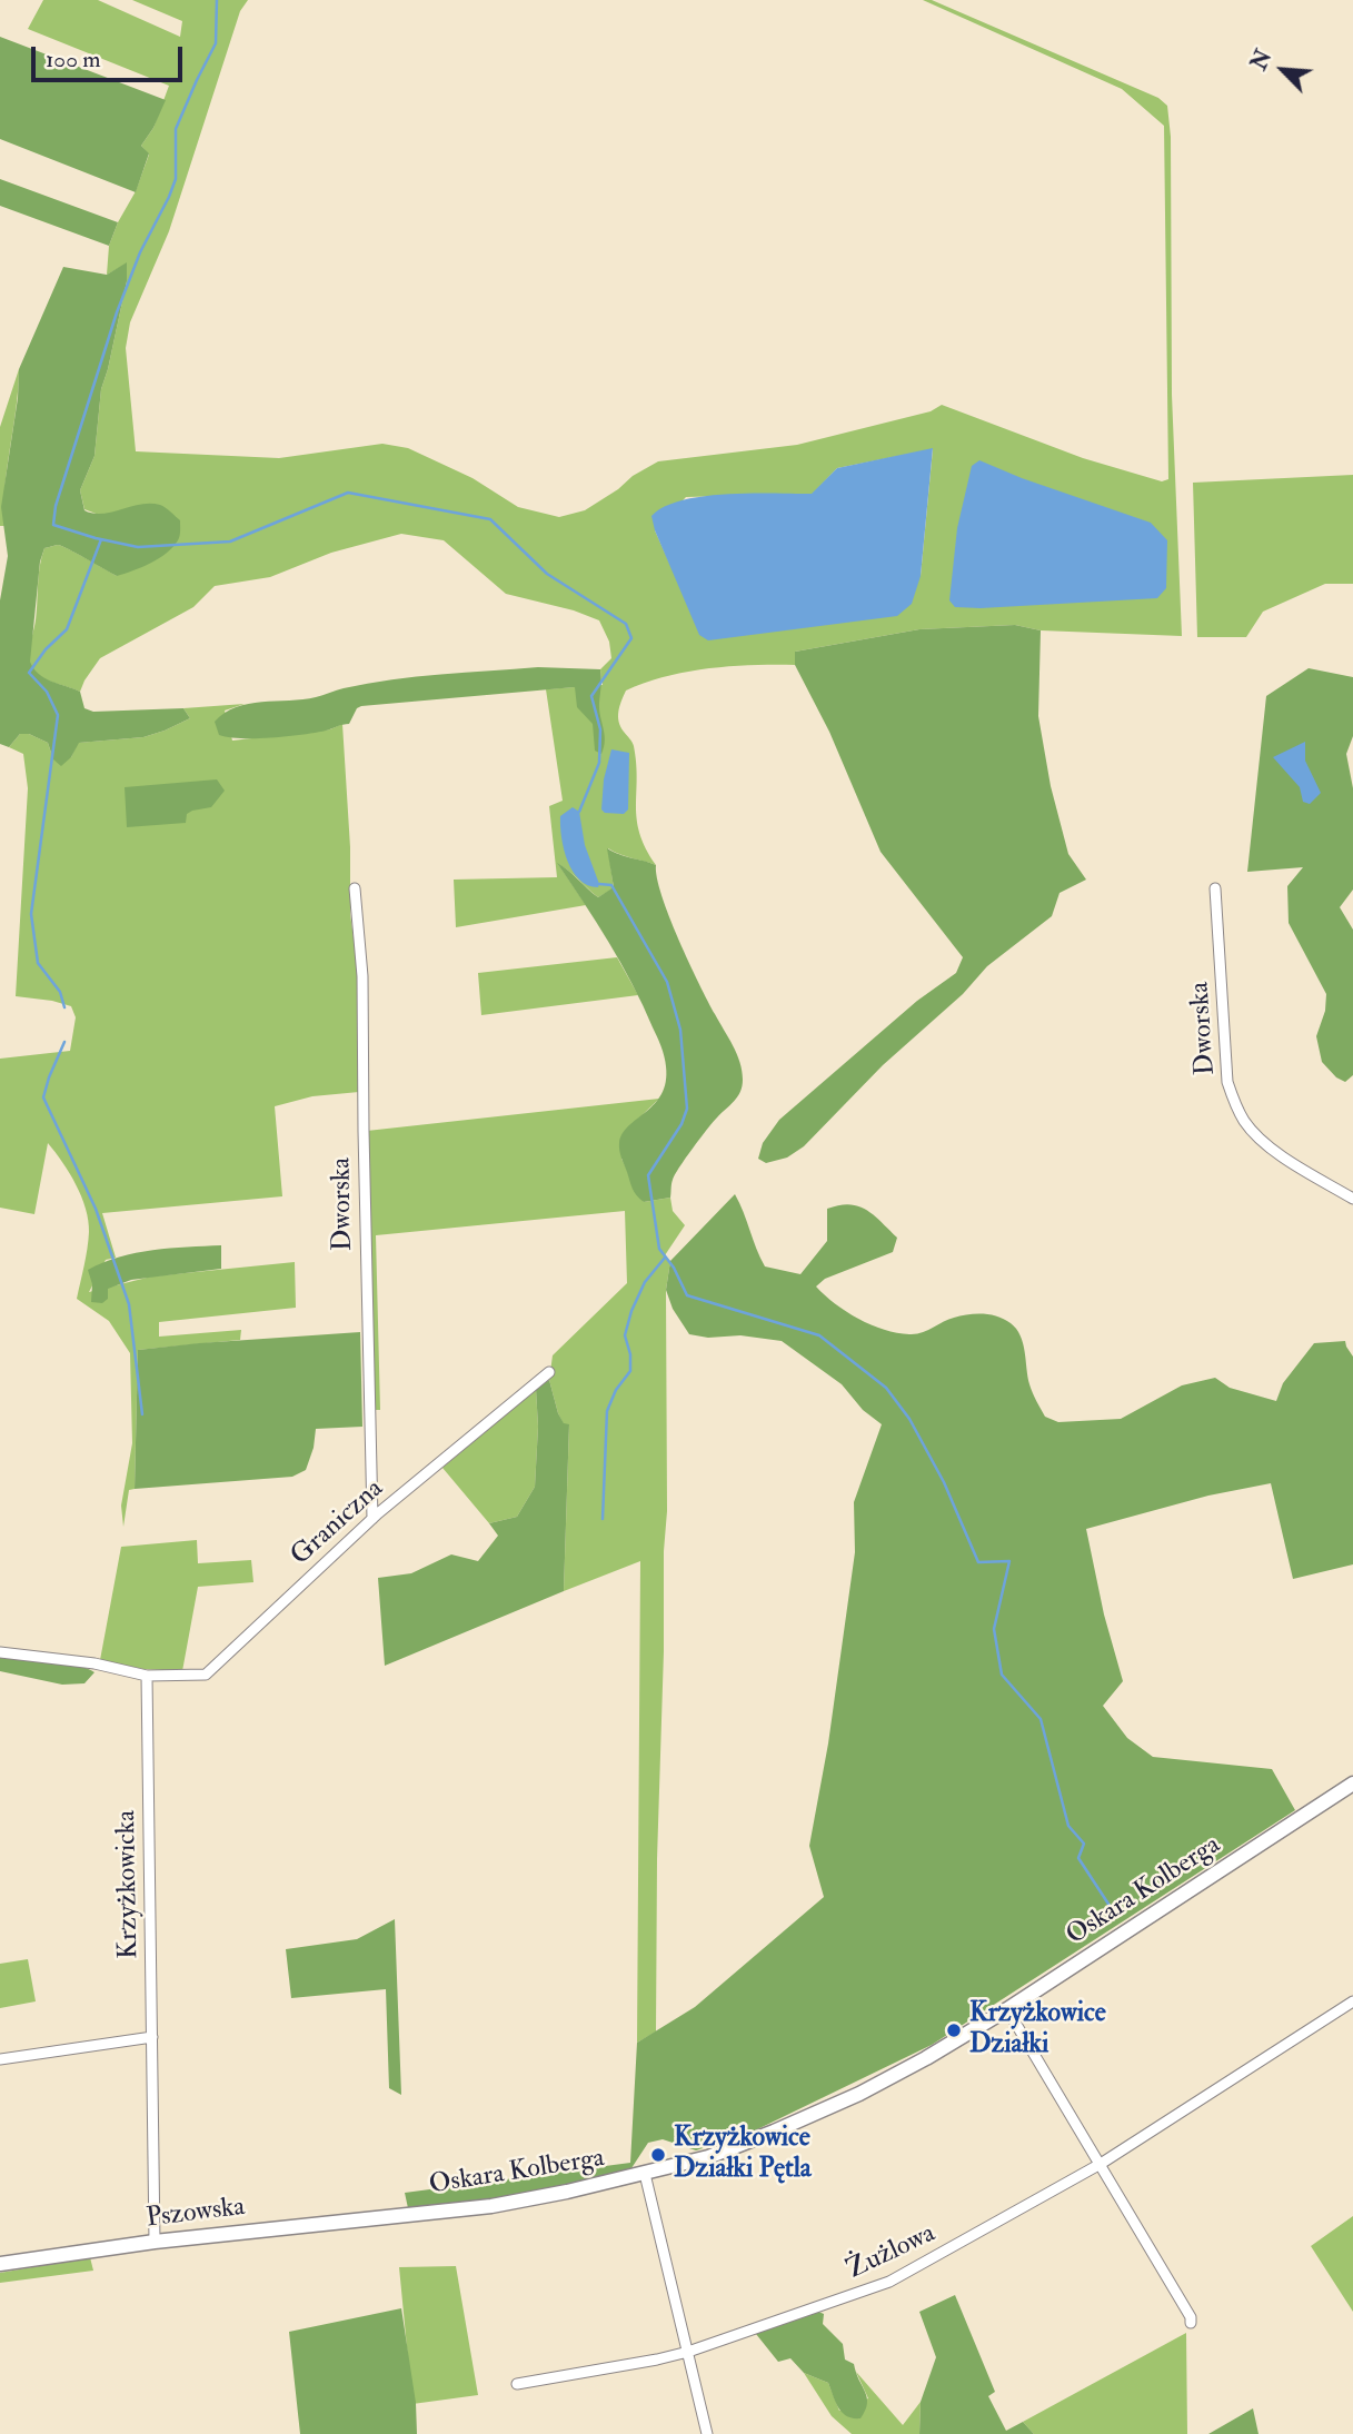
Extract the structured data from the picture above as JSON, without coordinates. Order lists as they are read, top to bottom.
{
  "streets": {
    "main road": ["Oskara Kolberga", "Pszowska"],
    "street": [
      "Dworska",
      "Graniczna",
      "Krzyżkowicka",
      "Żużlowa"
    ]
  },
  "crossings": [
    ["Dworska", "Graniczna"],
    ["Graniczna", "Krzyżkowicka"],
    ["Krzyżkowicka", "Pszowska"],
    ["Oskara Kolberga", "Pszowska"]
  ],
  "places": ["Krzyżkowice Działki", "Krzyżkowice Działki Pętla"],
  "scale_bar": "100 m",
  "north": "top left"
}
